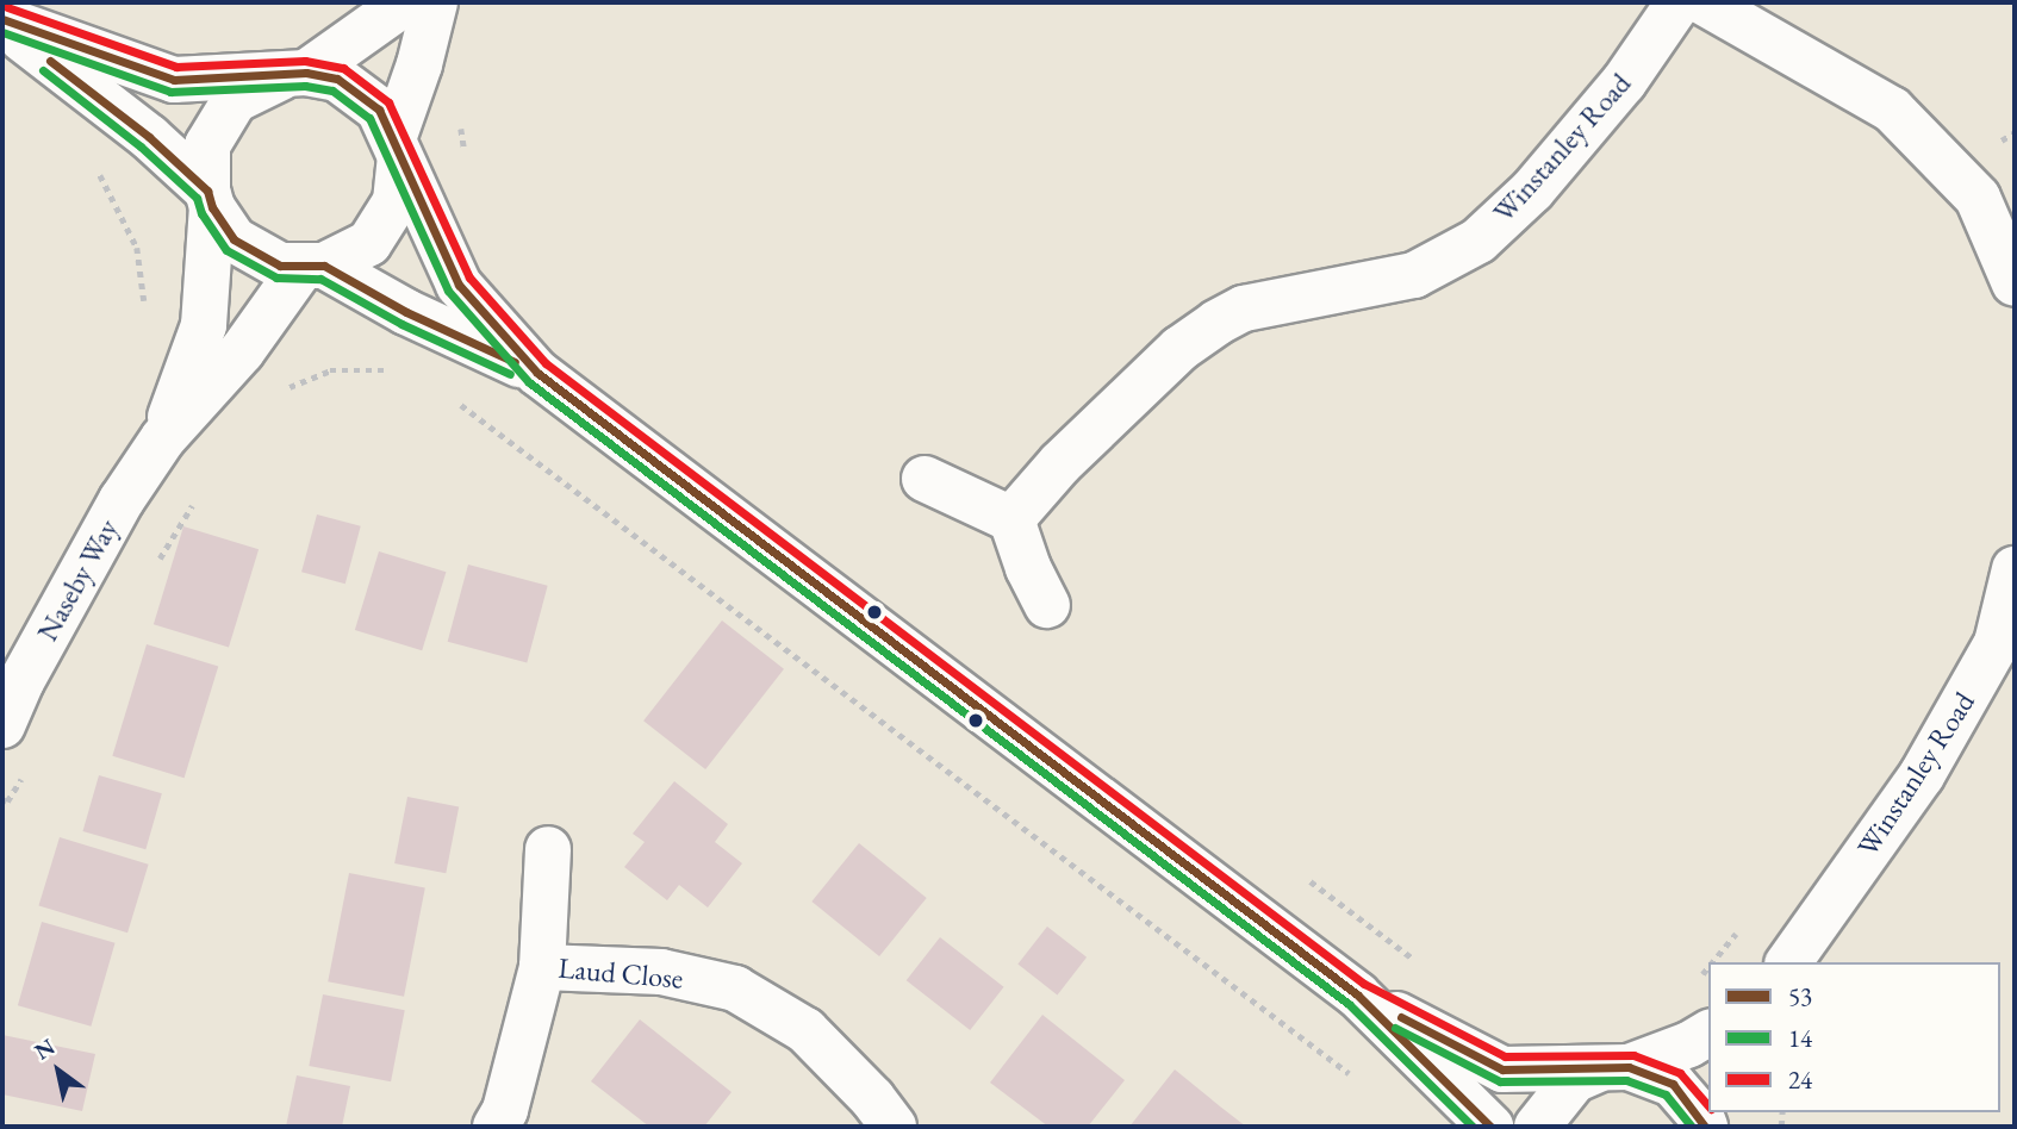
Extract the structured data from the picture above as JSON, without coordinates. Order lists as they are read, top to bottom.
{
  "streets": {
    "street": ["Winstanley Road", "Naseby Way", "Laud Close"]
  },
  "lines": ["transit line 24", "transit line 53", "transit line 14"],
  "legend": ["53", "14", "24"],
  "north": "top left"
}
